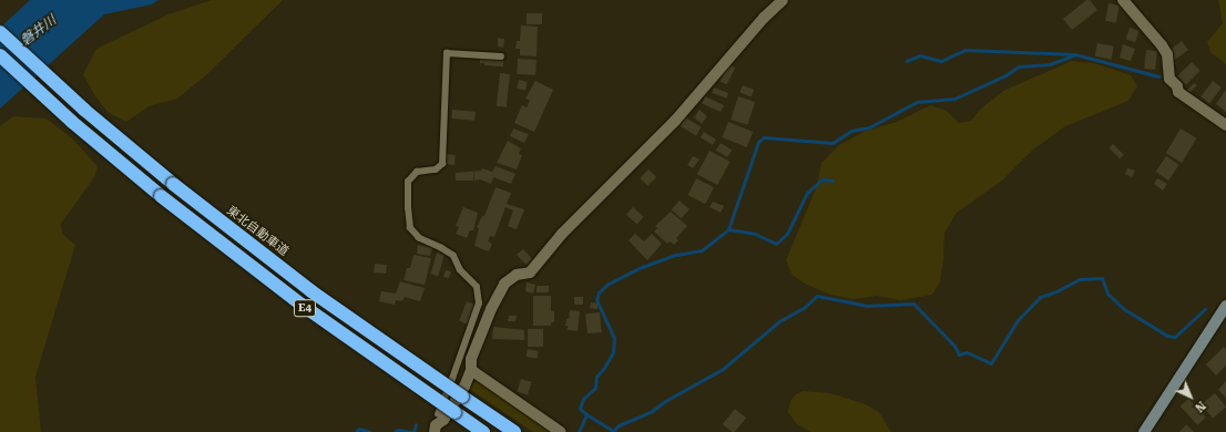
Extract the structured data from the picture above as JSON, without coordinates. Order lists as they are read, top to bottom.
{
  "streets": {
    "highway": ["東北自動車道", "E4"]
  },
  "water": ["磐井川"],
  "north": "bottom right"
}
